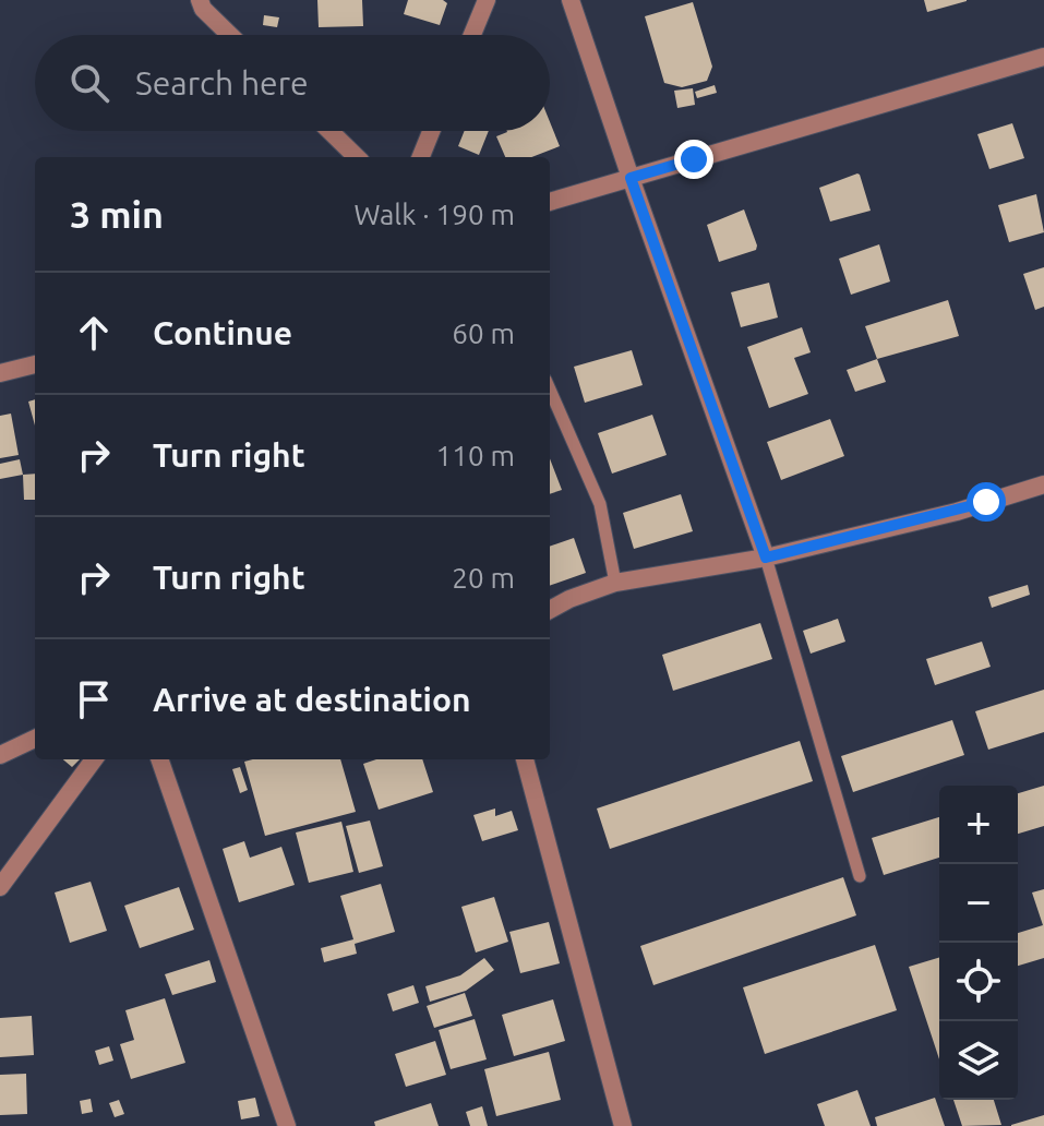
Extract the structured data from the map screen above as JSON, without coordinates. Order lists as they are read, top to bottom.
{
  "page": {
    "search": "Search here",
    "heading": ["3 min", "Walk · 190 m"],
    "list": [
      ["Continue", "60 m"],
      ["Turn right", "110 m"],
      ["Turn right", "20 m"],
      "Arrive at destination"
    ],
    "map_buttons": ["+", "−"]
  }
}
